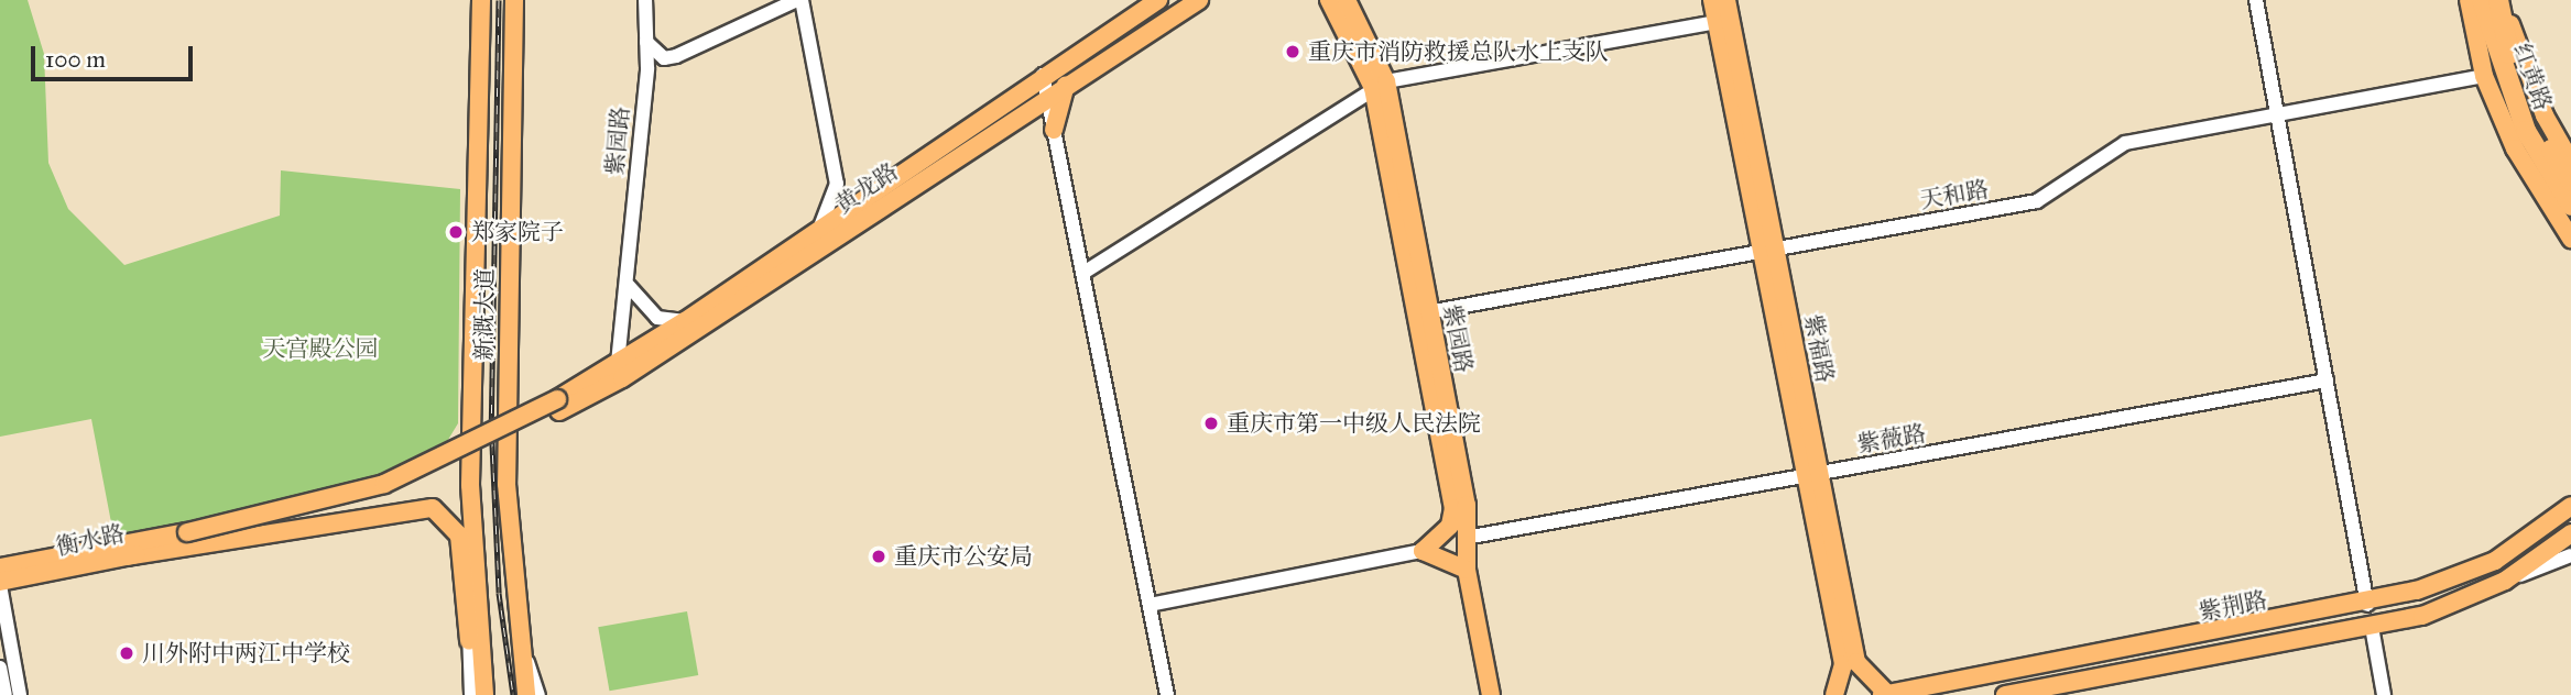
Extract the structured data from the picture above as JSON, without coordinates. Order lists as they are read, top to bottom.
{
  "streets": {
    "highway": ["红黄路"],
    "main road": [
      "紫园路",
      "黄龙路",
      "新溉大道",
      "紫福路",
      "衡水路",
      "紫荆路"
    ],
    "street": ["天和路", "紫薇路"]
  },
  "crossings": [
    ["紫园路", "黄龙路"],
    ["紫园路", "天和路"],
    ["紫园路", "紫薇路"],
    ["天和路", "紫福路"],
    ["紫福路", "紫薇路"],
    ["紫福路", "紫荆路"]
  ],
  "parks": ["天宫殿公园"],
  "places": [
    "重庆市消防救援总队水上支队",
    "郑家院子",
    "重庆市第一中级人民法院",
    "重庆市公安局",
    "川外附中两江中学校"
  ],
  "scale_bar": "100 m"
}
